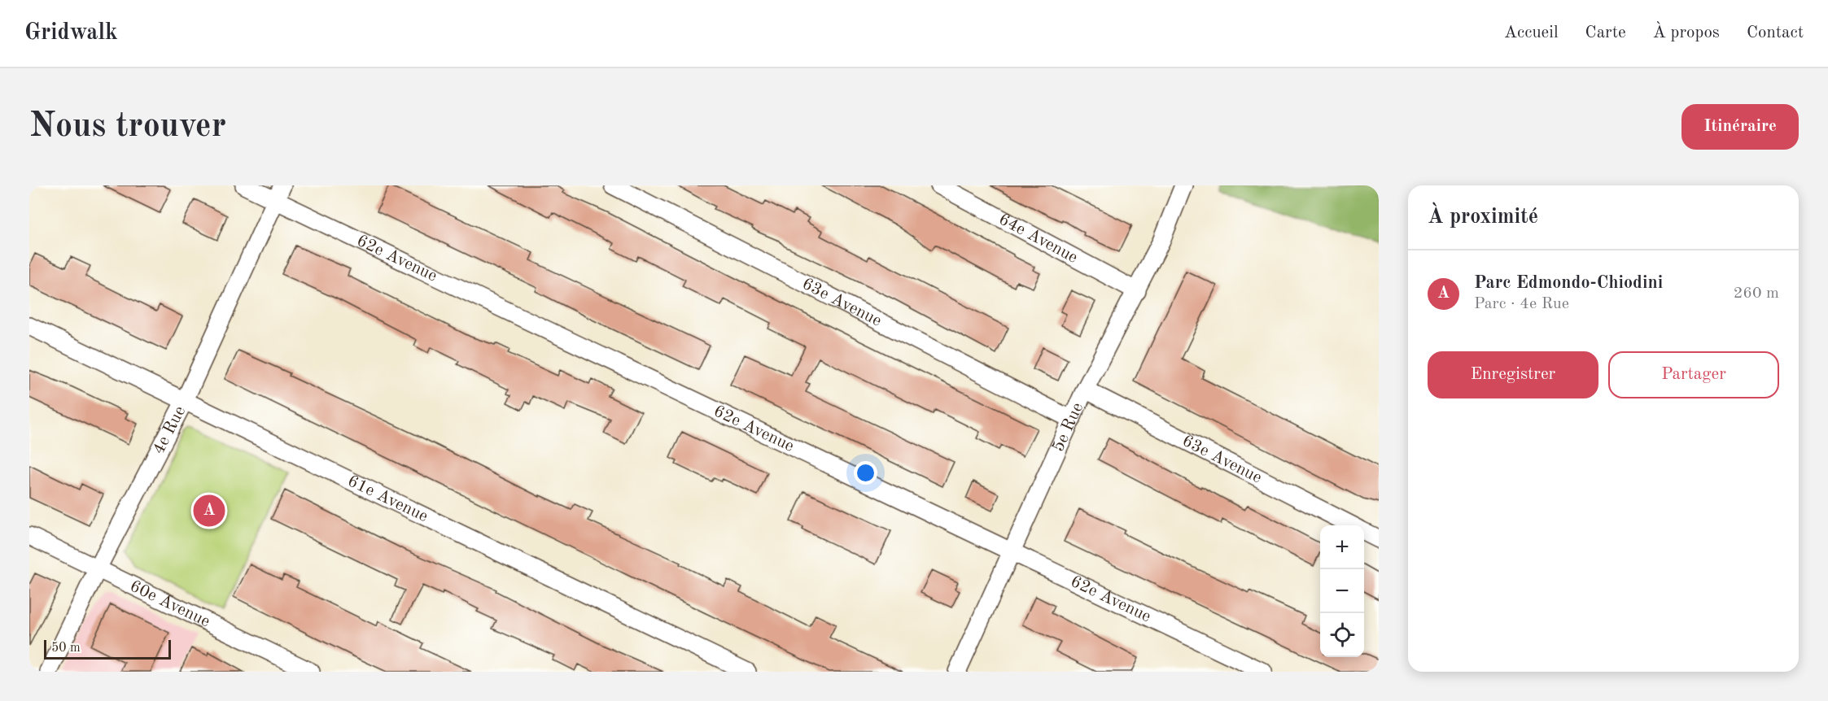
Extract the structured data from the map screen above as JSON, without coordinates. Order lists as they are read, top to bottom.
{
  "streets": {
    "street": [
      "64e Avenue",
      "62e Avenue",
      "63e Avenue",
      "5e Rue",
      "4e Rue",
      "61e Avenue",
      "60e Avenue"
    ]
  },
  "crossings": [
    ["64e Avenue", "5e Rue"],
    ["62e Avenue", "5e Rue"],
    ["62e Avenue", "4e Rue"],
    ["63e Avenue", "5e Rue"],
    ["4e Rue", "61e Avenue"],
    ["4e Rue", "60e Avenue"]
  ],
  "scale_bar": "50 m",
  "page": {
    "header": "Gridwalk",
    "nav": [
      "Accueil",
      "Carte",
      "À propos",
      "Contact"
    ],
    "buttons": [
      "Itinéraire",
      ["Enregistrer", "Partager"]
    ],
    "title": "Nous trouver",
    "heading": "À proximité",
    "list": [
      {
        "mark": "A",
        "name": "Parc Edmondo-Chiodini",
        "note": "Parc · 4e Rue",
        "value": "260 m"
      }
    ],
    "pins": "A",
    "map_buttons": ["+", "−"],
    "scale": "50 m"
  }
}
